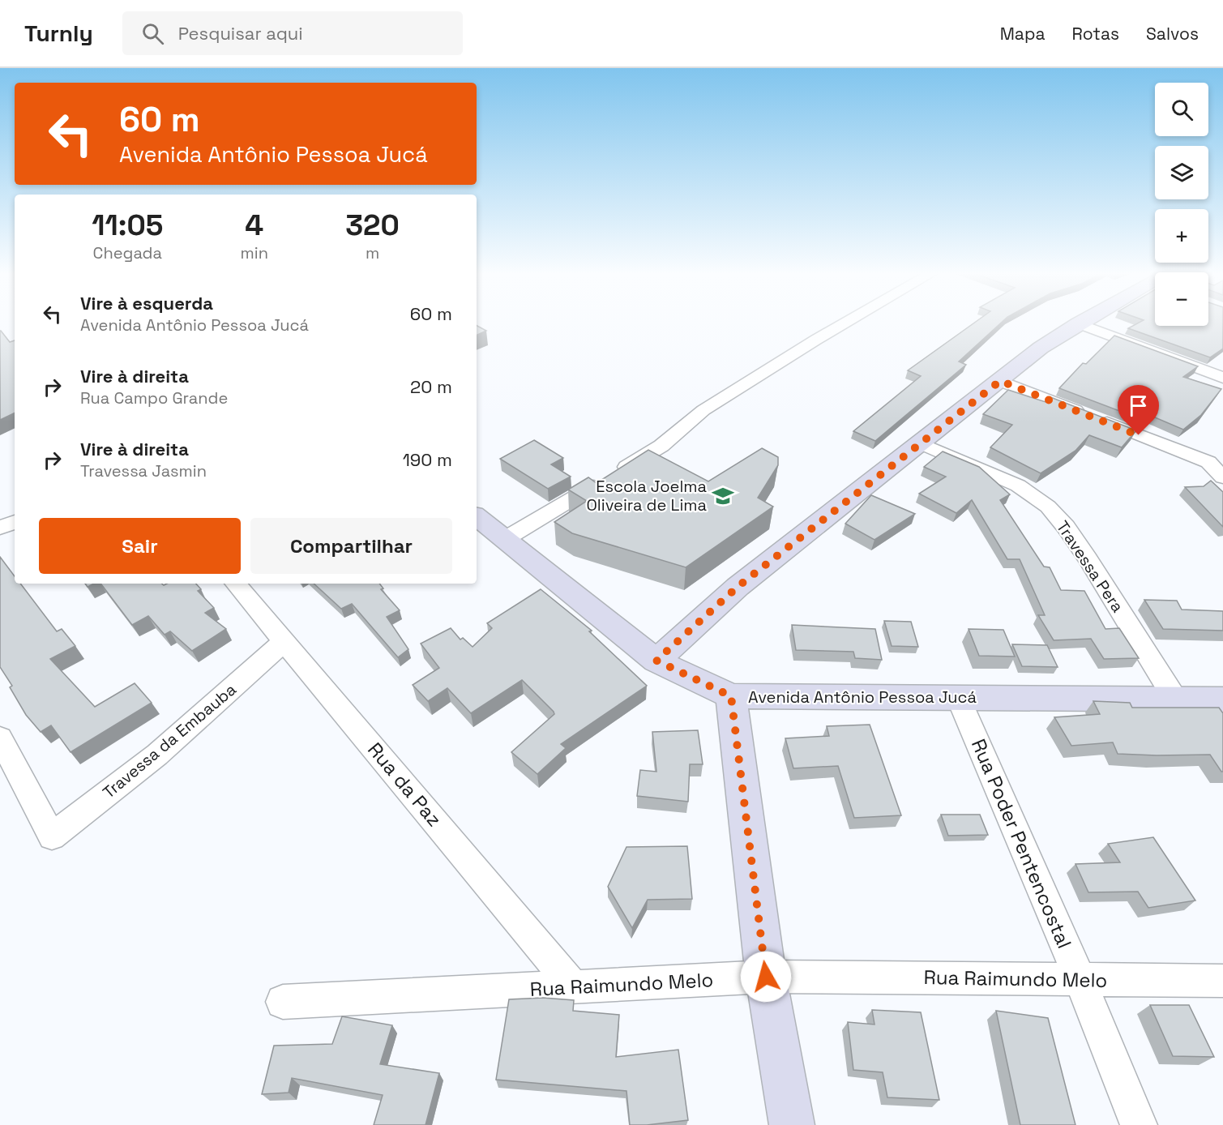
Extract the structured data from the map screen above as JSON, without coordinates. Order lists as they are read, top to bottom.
{
  "streets": {
    "street": [
      "Travessa Pera",
      "Avenida Antônio Pessoa Jucá",
      "Travessa da Embauba",
      "Rua da Paz",
      "Rua Poder Pentencostal",
      "Rua Raimundo Melo"
    ]
  },
  "crossings": [
    ["Travessa Pera", "Avenida Antônio Pessoa Jucá"],
    ["Avenida Antônio Pessoa Jucá", "Rua Poder Pentencostal"],
    ["Travessa da Embauba", "Rua da Paz"],
    ["Rua da Paz", "Rua Raimundo Melo"],
    ["Rua Poder Pentencostal", "Rua Raimundo Melo"]
  ],
  "places": {
    "school or university": ["Escola Joelma Oliveira de Lima"]
  },
  "page": {
    "header": "Turnly",
    "search": "Pesquisar aqui",
    "nav": ["Mapa", "Rotas", "Salvos"],
    "map_buttons": ["+", "−"],
    "turn": ["60 m", "Avenida Antônio Pessoa Jucá"],
    "eta": [
      "11:05",
      "Chegada",
      "4",
      "min",
      "320",
      "m"
    ],
    "list": [
      {
        "name": "Vire à esquerda",
        "note": "Avenida Antônio Pessoa Jucá",
        "value": "60 m"
      },
      {
        "name": "Vire à direita",
        "note": "Rua Campo Grande",
        "value": "20 m"
      },
      {
        "name": "Vire à direita",
        "note": "Travessa Jasmin",
        "value": "190 m"
      }
    ],
    "buttons": ["Sair", "Compartilhar"]
  }
}
